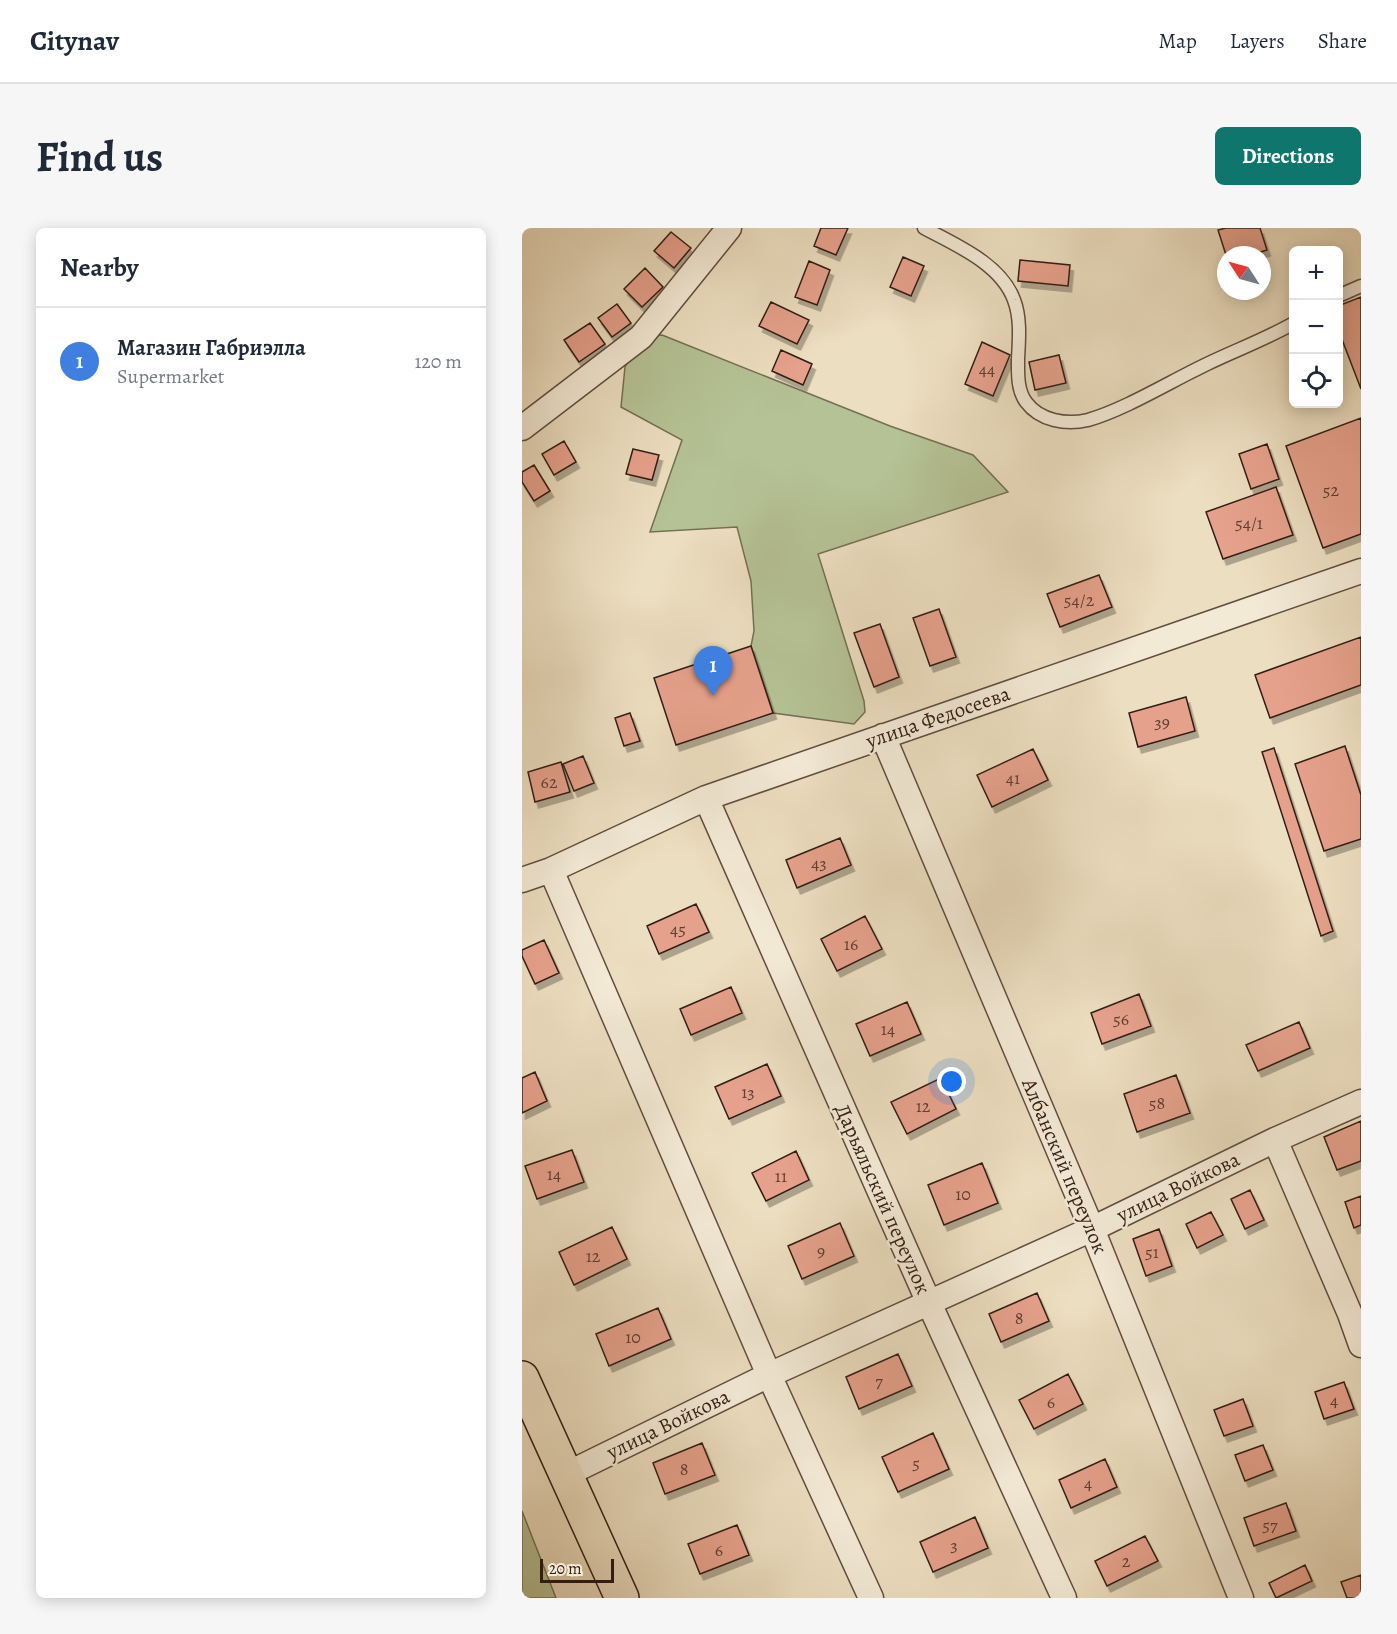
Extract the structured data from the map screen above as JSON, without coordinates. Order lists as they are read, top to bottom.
{
  "streets": {
    "street": [
      "улица Федосеева",
      "Албанский переулок",
      "улица Войкова",
      "Дарьяльский переулок"
    ]
  },
  "crossings": [
    ["улица Федосеева", "Албанский переулок"],
    ["улица Федосеева", "Дарьяльский переулок"],
    ["Албанский переулок", "улица Войкова"],
    ["улица Войкова", "Дарьяльский переулок"]
  ],
  "house_numbers": [
    "44",
    "52",
    "54/1",
    "54/2",
    "39",
    "41",
    "62",
    "43",
    "45",
    "16",
    "56",
    "14",
    "13",
    "58",
    "12",
    "14",
    "11",
    "10",
    "9",
    "51",
    "12",
    "8",
    "10",
    "7",
    "4",
    "6",
    "5",
    "8",
    "4",
    "57",
    "3",
    "6",
    "2"
  ],
  "scale_bar": "20 m",
  "north": "top left",
  "page": {
    "header": "Citynav",
    "nav": ["Map", "Layers", "Share"],
    "buttons": "Directions",
    "title": "Find us",
    "heading": "Nearby",
    "map_buttons": ["+", "−"],
    "list": [
      {
        "mark": "1",
        "name": "Магазин Габриэлла",
        "note": "Supermarket",
        "value": "120 m"
      }
    ],
    "pins": "1",
    "scale": "20 m"
  }
}
